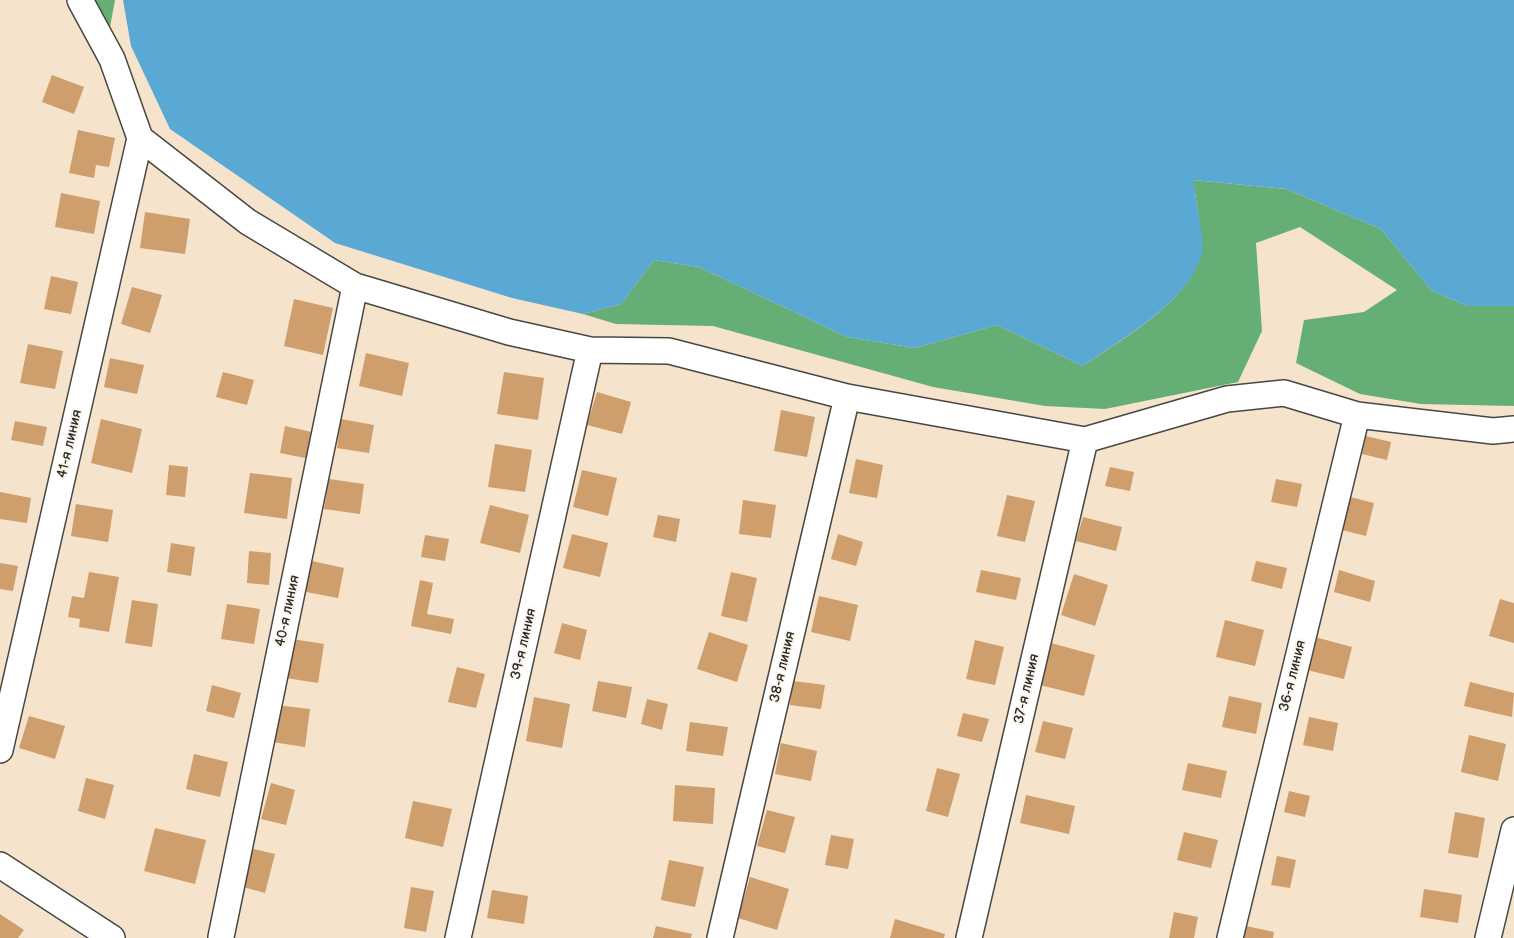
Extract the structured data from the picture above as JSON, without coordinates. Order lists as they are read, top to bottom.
{
  "streets": {
    "street": [
      "41-я линия",
      "40-я линия",
      "39-я линия",
      "38-я линия",
      "36-я линия",
      "37-я линия"
    ]
  }
}
